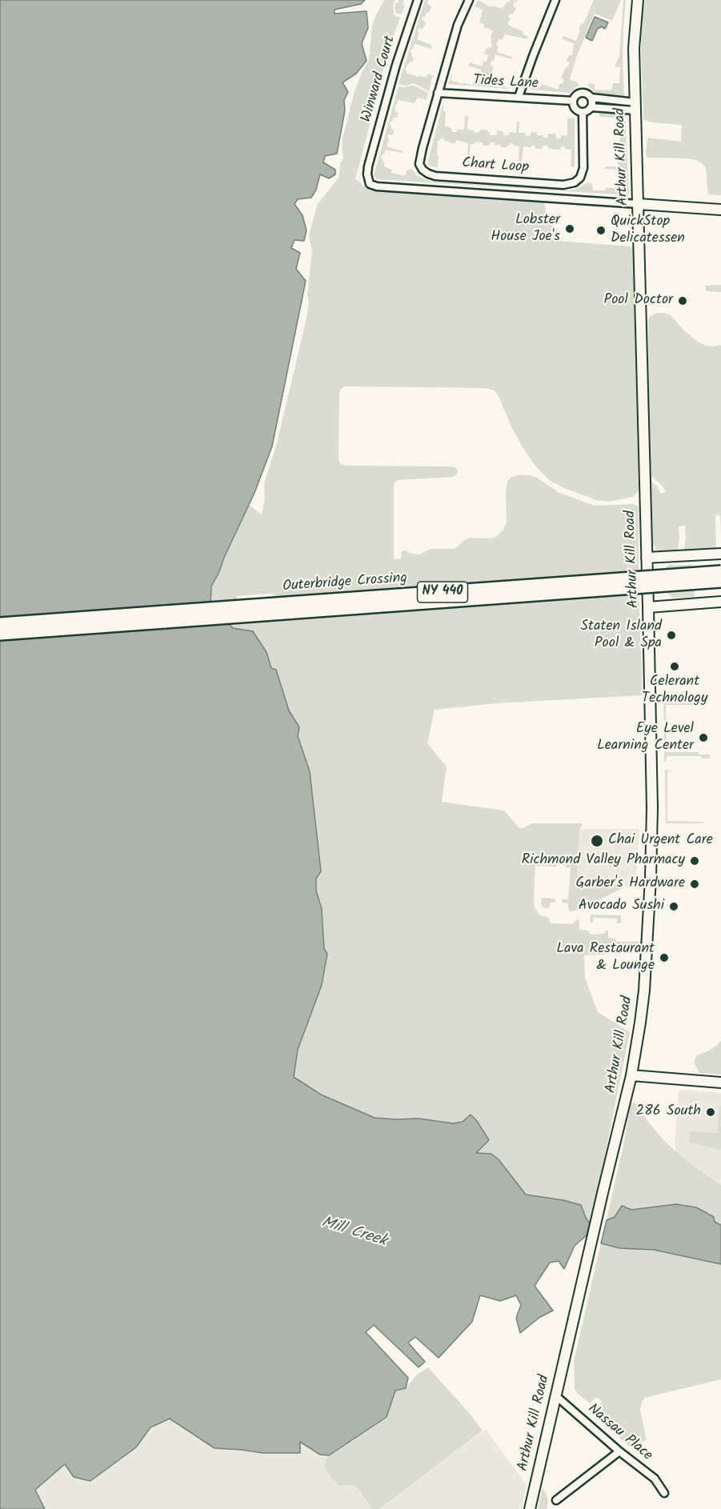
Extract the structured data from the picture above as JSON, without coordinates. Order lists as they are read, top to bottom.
{
  "streets": {
    "highway": ["Outerbridge Crossing", "NY 440"],
    "street": [
      "Winward Court",
      "Tides Lane",
      "Arthur Kill Road",
      "Chart Loop",
      "Nassau Place"
    ]
  },
  "crossings": [
    ["Winward Court", "Arthur Kill Road"],
    ["Tides Lane", "Arthur Kill Road"],
    ["Tides Lane", "Chart Loop"],
    ["Arthur Kill Road", "Nassau Place"]
  ],
  "water": ["Mill Creek"],
  "places": [
    "Lobster House Joe's",
    "QuickStop Delicatessen",
    "Pool Doctor",
    "Staten Island Pool & Spa",
    "Celerant Technology",
    "Eye Level Learning Center",
    "Chai Urgent Care",
    "Richmond Valley Pharmacy",
    "Garber's Hardware",
    "Avocado Sushi",
    "Lava Restaurant & Lounge",
    "286 South"
  ]
}
